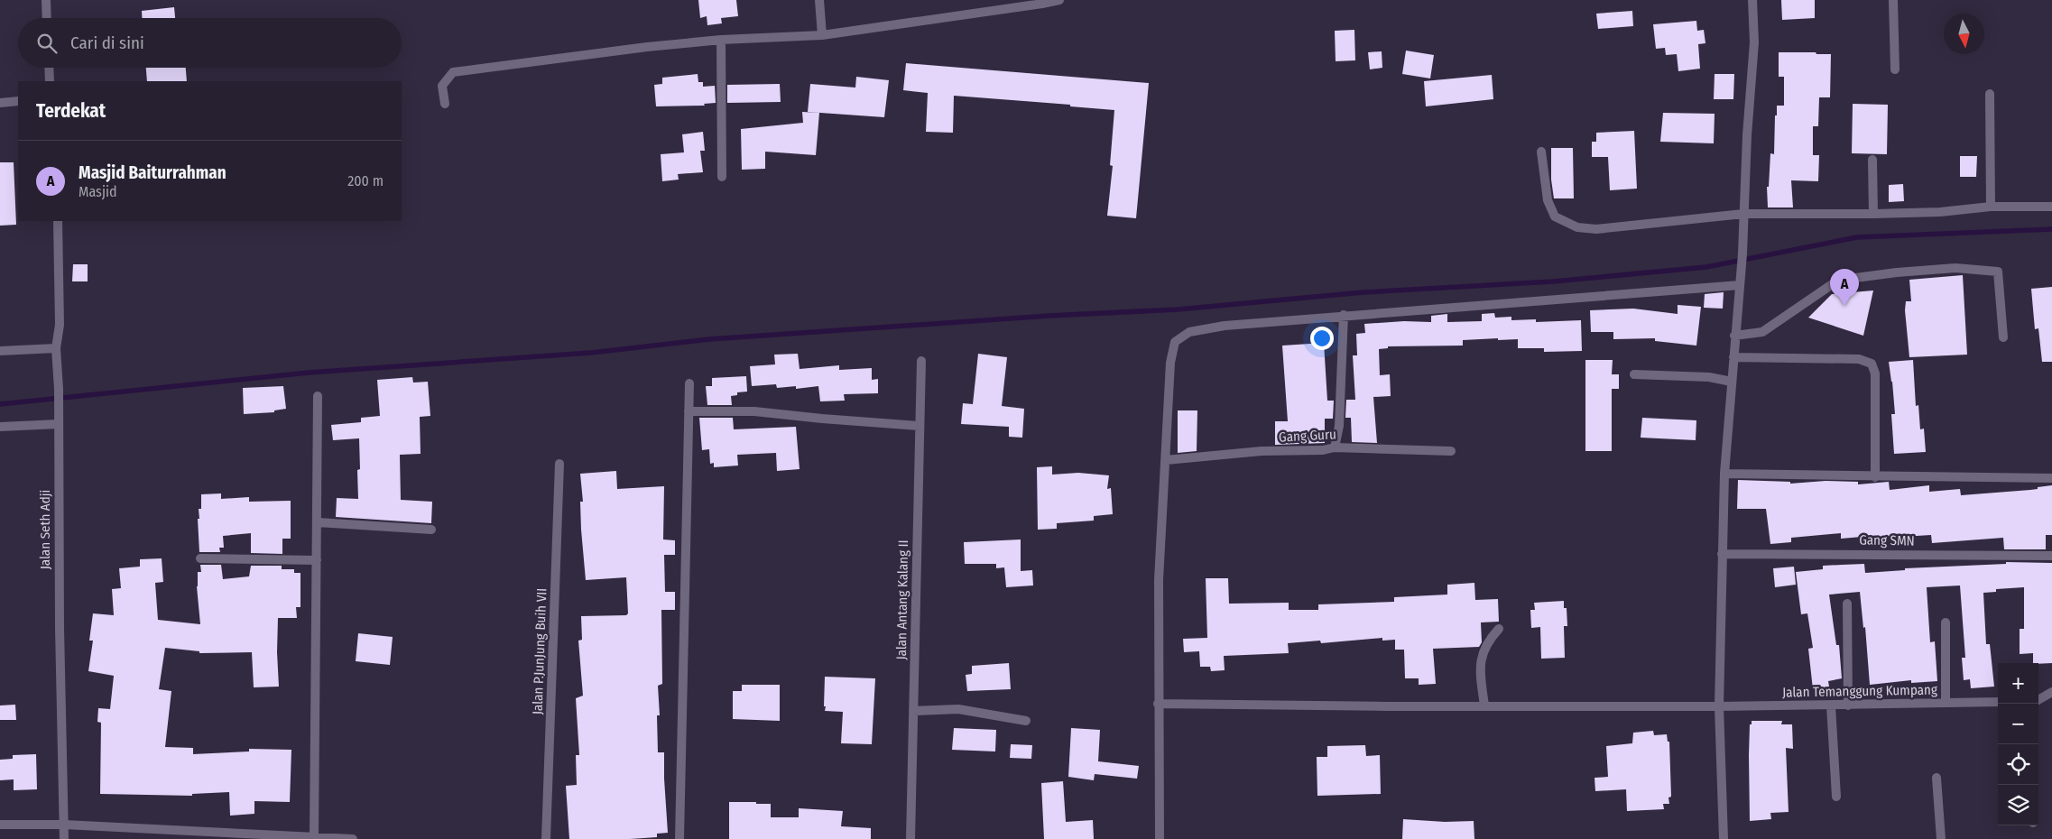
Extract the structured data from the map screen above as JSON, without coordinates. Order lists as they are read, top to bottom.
{
  "streets": {
    "street": [
      "Gang Guru",
      "Jalan Seth Adji",
      "Gang SMN",
      "Jalan Antang Kalang II",
      "Jalan P.JunJung Buih VII",
      "Jalan Temanggung Kumpang"
    ]
  },
  "north": "bottom",
  "page": {
    "search": "Cari di sini",
    "heading": "Terdekat",
    "list": [
      {
        "mark": "A",
        "name": "Masjid Baiturrahman",
        "note": "Masjid",
        "value": "200 m"
      }
    ],
    "pins": "A",
    "map_buttons": ["+", "−"]
  }
}
